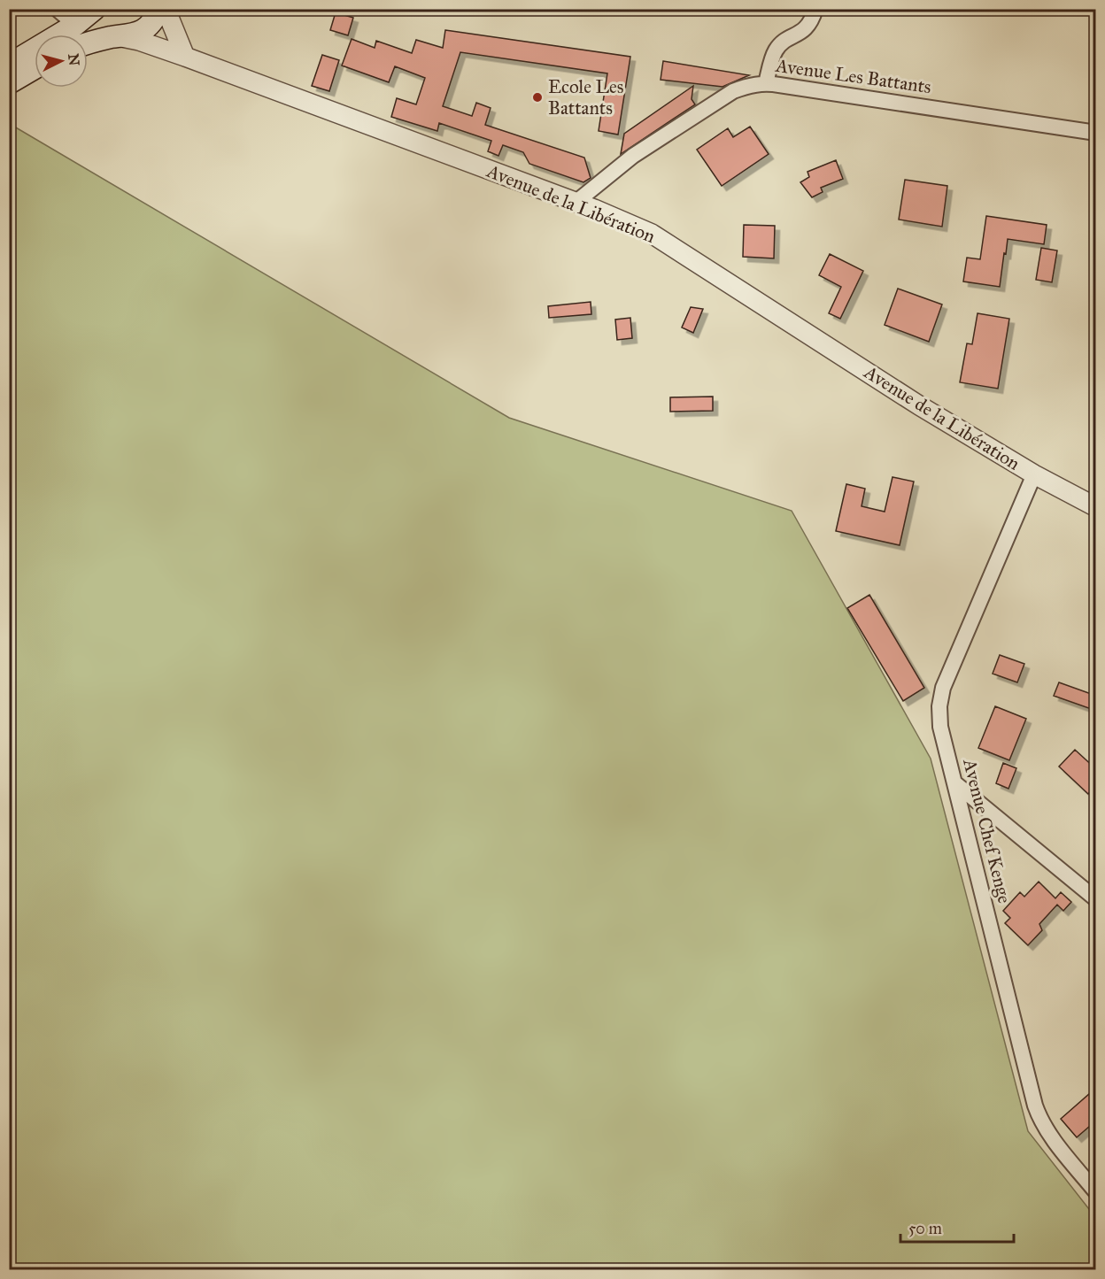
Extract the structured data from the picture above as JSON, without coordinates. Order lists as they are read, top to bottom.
{
  "streets": {
    "street": ["Avenue Les Battants", "Avenue de la Libération", "Avenue Chef Kenge"]
  },
  "crossings": [
    ["Avenue Les Battants", "Avenue de la Libération"],
    ["Avenue de la Libération", "Avenue Chef Kenge"]
  ],
  "places": ["Ecole Les Battants"],
  "scale_bar": "50 m",
  "north": "right"
}
